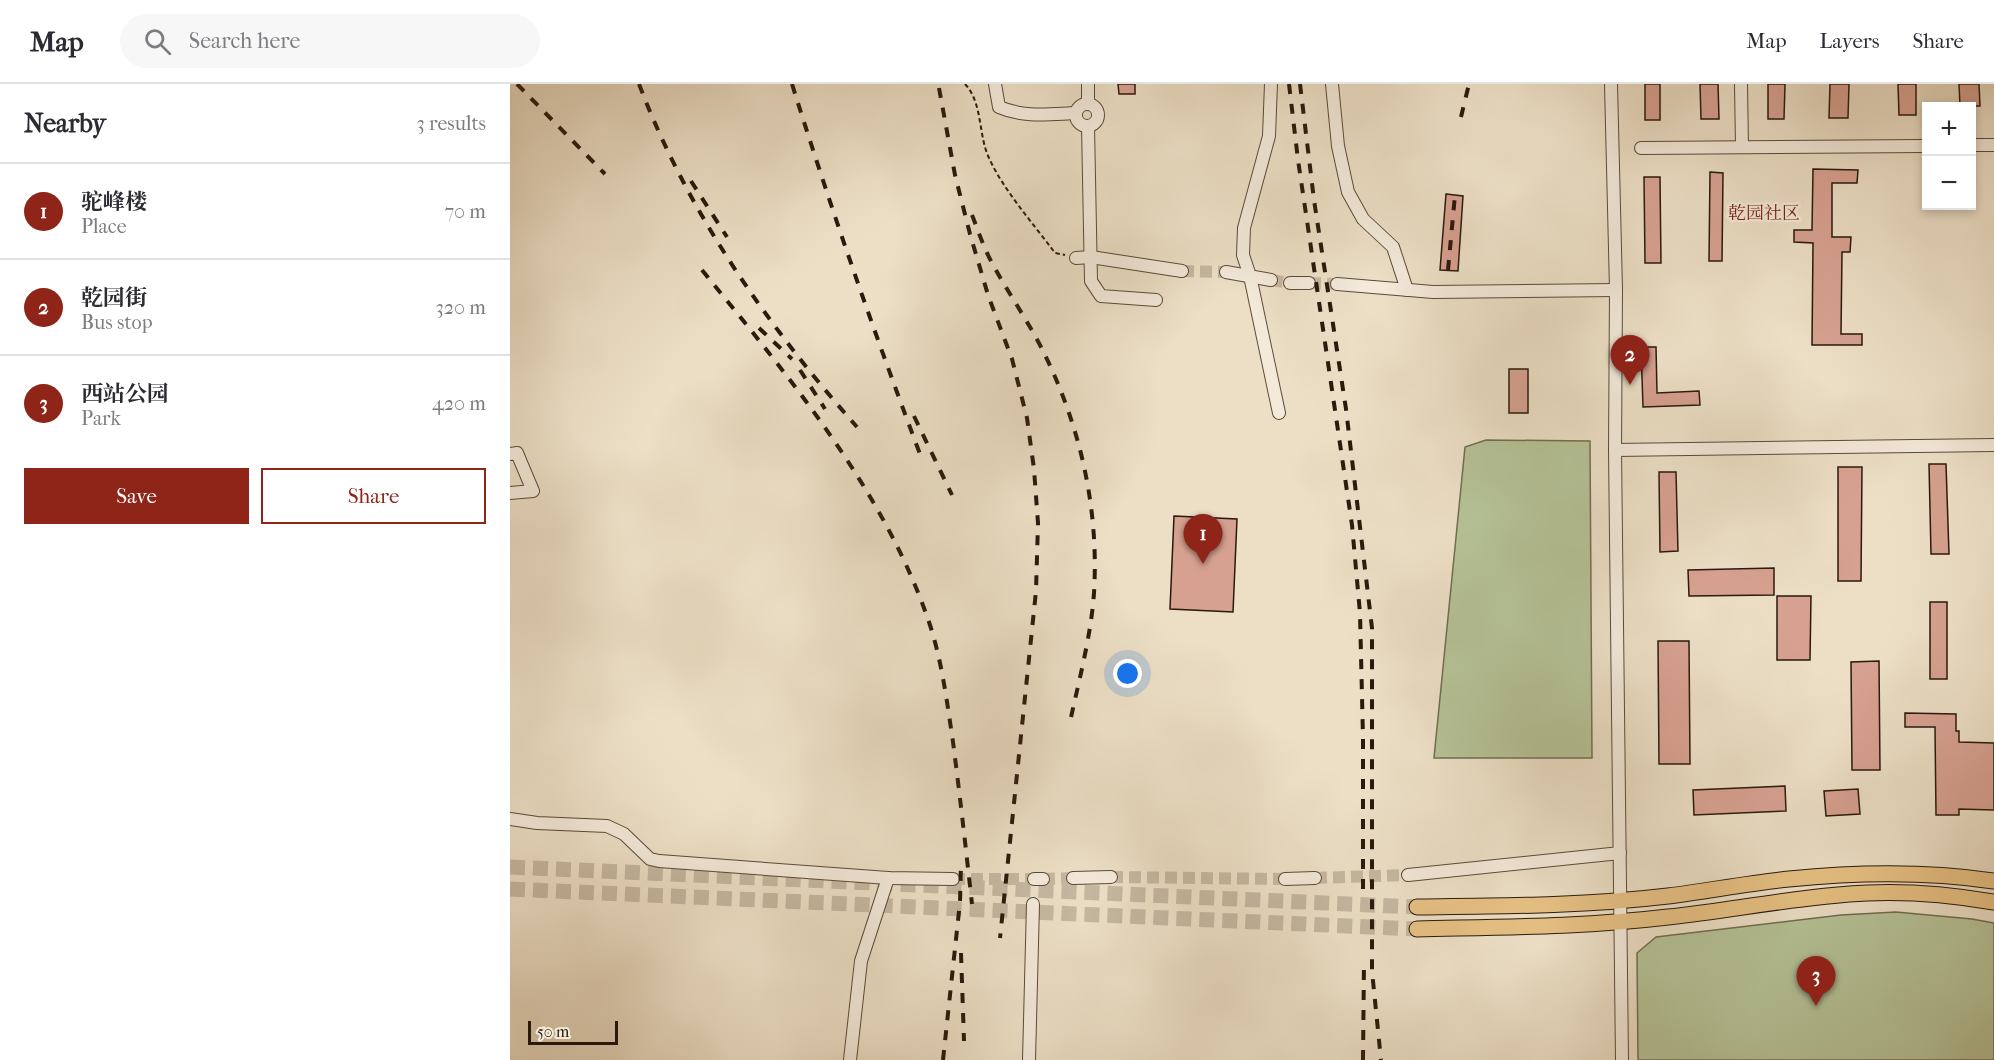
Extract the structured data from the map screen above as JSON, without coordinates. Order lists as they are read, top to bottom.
{
  "districts": ["乾园社区"],
  "scale_bar": "50 m",
  "page": {
    "header": "Map",
    "search": "Search here",
    "nav": ["Map", "Layers", "Share"],
    "heading": ["Nearby", "3 results"],
    "map_buttons": ["+", "−"],
    "list": [
      {
        "mark": "1",
        "name": "驼峰楼",
        "note": "Place",
        "value": "70 m"
      },
      {
        "mark": "2",
        "name": "乾园街",
        "note": "Bus stop",
        "value": "320 m"
      },
      {
        "mark": "3",
        "name": "西站公园",
        "note": "Park",
        "value": "420 m"
      }
    ],
    "pins": ["2", "1", "3"],
    "buttons": ["Save", "Share"],
    "scale": "50 m"
  }
}
